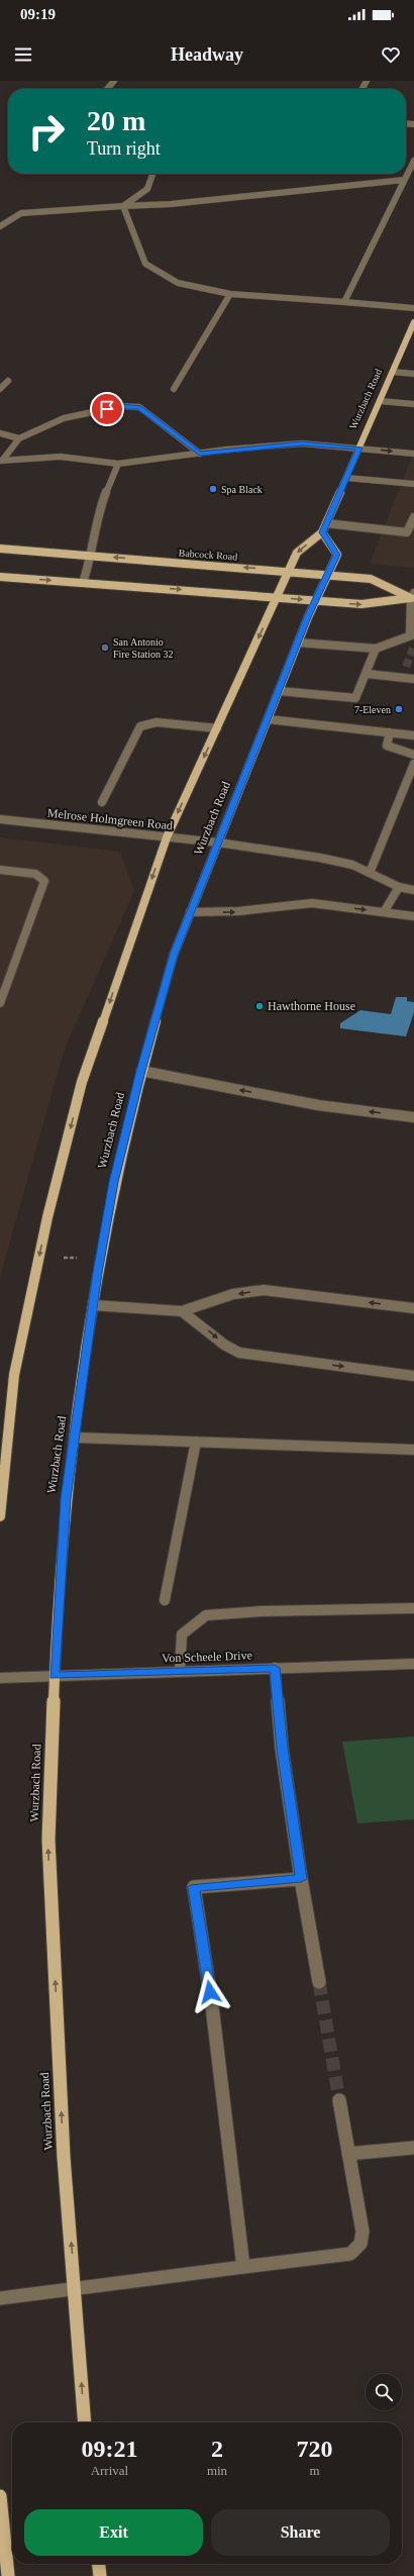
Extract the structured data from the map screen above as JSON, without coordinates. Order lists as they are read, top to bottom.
{
  "streets": {
    "main road": ["Wurzbach Road", "Babcock Road"],
    "street": ["Melrose Holmgreen Road", "Von Scheele Drive"]
  },
  "crossings": [
    ["Wurzbach Road", "Babcock Road"],
    ["Wurzbach Road", "Melrose Holmgreen Road"],
    ["Wurzbach Road", "Von Scheele Drive"]
  ],
  "places": [
    "Spa Black",
    "San Antonio Fire Station 32",
    "7-Eleven",
    "Hawthorne House"
  ],
  "page": {
    "status": "09:19",
    "header": "Headway",
    "turn": ["20 m", "Turn right"],
    "eta": [
      "09:21",
      "Arrival",
      "2",
      "min",
      "720",
      "m"
    ],
    "buttons": ["Exit", "Share"]
  }
}
